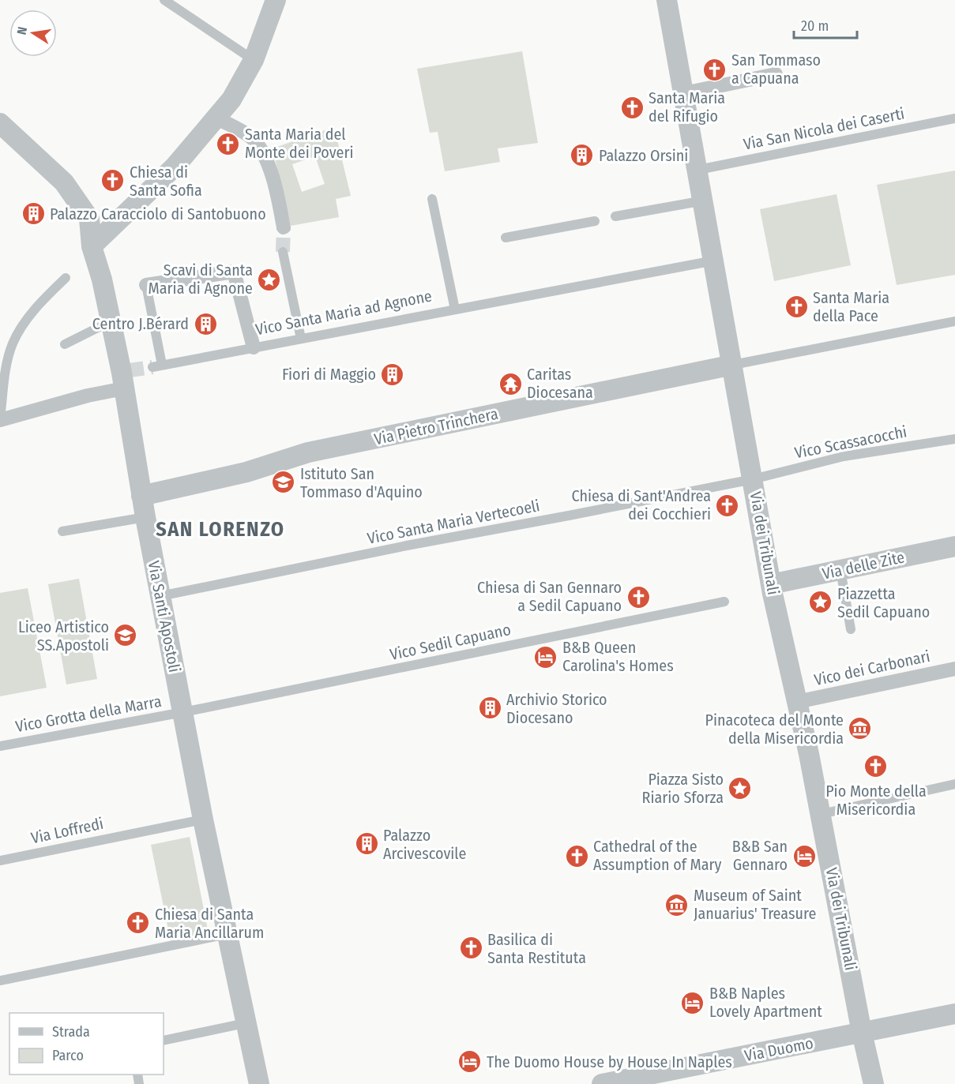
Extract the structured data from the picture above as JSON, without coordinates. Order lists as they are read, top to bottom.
{
  "streets": {
    "street": [
      "Via Pietro Trinchera",
      "Via dei Tribunali",
      "Via delle Zite",
      "Via Santi Apostoli",
      "Vico dei Carbonari",
      "Via Duomo"
    ],
    "lane": [
      "Via San Nicola dei Caserti",
      "Vico Santa Maria ad Agnone",
      "Vico Scassacocchi",
      "Vico Santa Maria Vertecoeli",
      "Vico Sedil Capuano",
      "Vico Grotta della Marra",
      "Via Loffredi"
    ]
  },
  "crossings": [
    ["Via San Nicola dei Caserti", "Via dei Tribunali"],
    ["Vico Santa Maria ad Agnone", "Via dei Tribunali"],
    ["Via Pietro Trinchera", "Via dei Tribunali"],
    ["Via Pietro Trinchera", "Via Santi Apostoli"],
    ["Vico Scassacocchi", "Vico Santa Maria Vertecoeli"],
    ["Vico Scassacocchi", "Via dei Tribunali"],
    ["Vico Santa Maria Vertecoeli", "Via dei Tribunali"],
    ["Vico Santa Maria Vertecoeli", "Via Santi Apostoli"],
    ["Via dei Tribunali", "Via delle Zite"],
    ["Via dei Tribunali", "Vico dei Carbonari"],
    ["Via dei Tribunali", "Via Duomo"],
    ["Via Santi Apostoli", "Vico Sedil Capuano"],
    ["Via Santi Apostoli", "Vico Grotta della Marra"],
    ["Via Santi Apostoli", "Via Loffredi"],
    ["Vico Sedil Capuano", "Vico Grotta della Marra"]
  ],
  "districts": ["SAN LORENZO"],
  "places": {
    "church": [
      "San Tommaso a Capuana",
      "Santa Maria del Rifugio",
      "Santa Maria del Monte dei Poveri",
      "Chiesa di Santa Sofia",
      "Santa Maria della Pace",
      "Chiesa di Sant'Andrea dei Cocchieri",
      "Chiesa di San Gennaro a Sedil Capuano",
      "Pio Monte della Misericordia",
      "Cathedral of the Assumption of Mary",
      "Chiesa di Santa Maria Ancillarum",
      "Basilica di Santa Restituta"
    ],
    "building": [
      "Palazzo Orsini",
      "Palazzo Caracciolo di Santobuono",
      "Centro J.Bérard",
      "Fiori di Maggio",
      "Archivio Storico Diocesano",
      "Palazzo Arcivescovile"
    ],
    "place": ["Scavi di Santa Maria di Agnone", "Piazzetta Sedil Capuano", "Piazza Sisto Riario Sforza"],
    "temple": ["Caritas Diocesana"],
    "school or university": ["Istituto San Tommaso d'Aquino", "Liceo Artistico SS.Apostoli"],
    "hotel": [
      "B&B Queen Carolina's Homes",
      "B&B San Gennaro",
      "B&B Naples Lovely Apartment",
      "The Duomo House by House In Naples"
    ],
    "museum": ["Pinacoteca del Monte della Misericordia", "Museum of Saint Januarius' Treasure"]
  },
  "legend": ["Strada", "Parco"],
  "scale_bar": "20 m",
  "north": "left"
}
